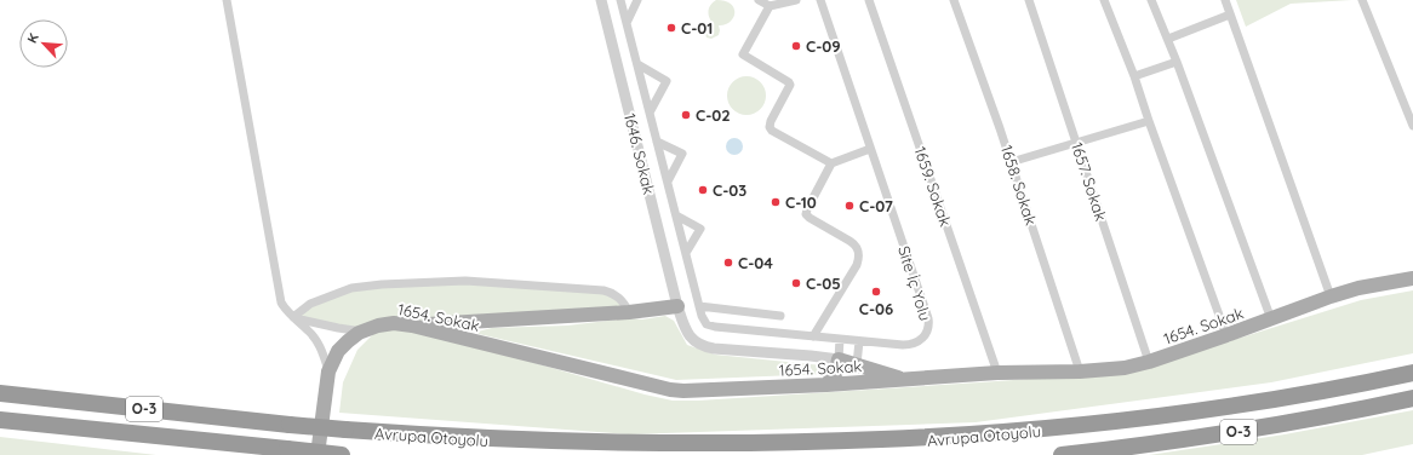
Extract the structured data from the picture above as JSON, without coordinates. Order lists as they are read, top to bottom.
{
  "streets": {
    "highway": ["O-3", "Avrupa Otoyolu"],
    "main road": ["1654. Sokak"],
    "street": [
      "1646. Sokak",
      "1657. Sokak",
      "1658. Sokak",
      "1659. Sokak",
      "Site İç Yolu"
    ]
  },
  "crossings": [
    ["1657. Sokak", "1654. Sokak"],
    ["1658. Sokak", "1654. Sokak"],
    ["1659. Sokak", "1654. Sokak"]
  ],
  "places": [
    "C-01",
    "C-09",
    "C-02",
    "C-03",
    "C-10",
    "C-07",
    "C-04",
    "C-05",
    "C-06"
  ],
  "north": "top left"
}
